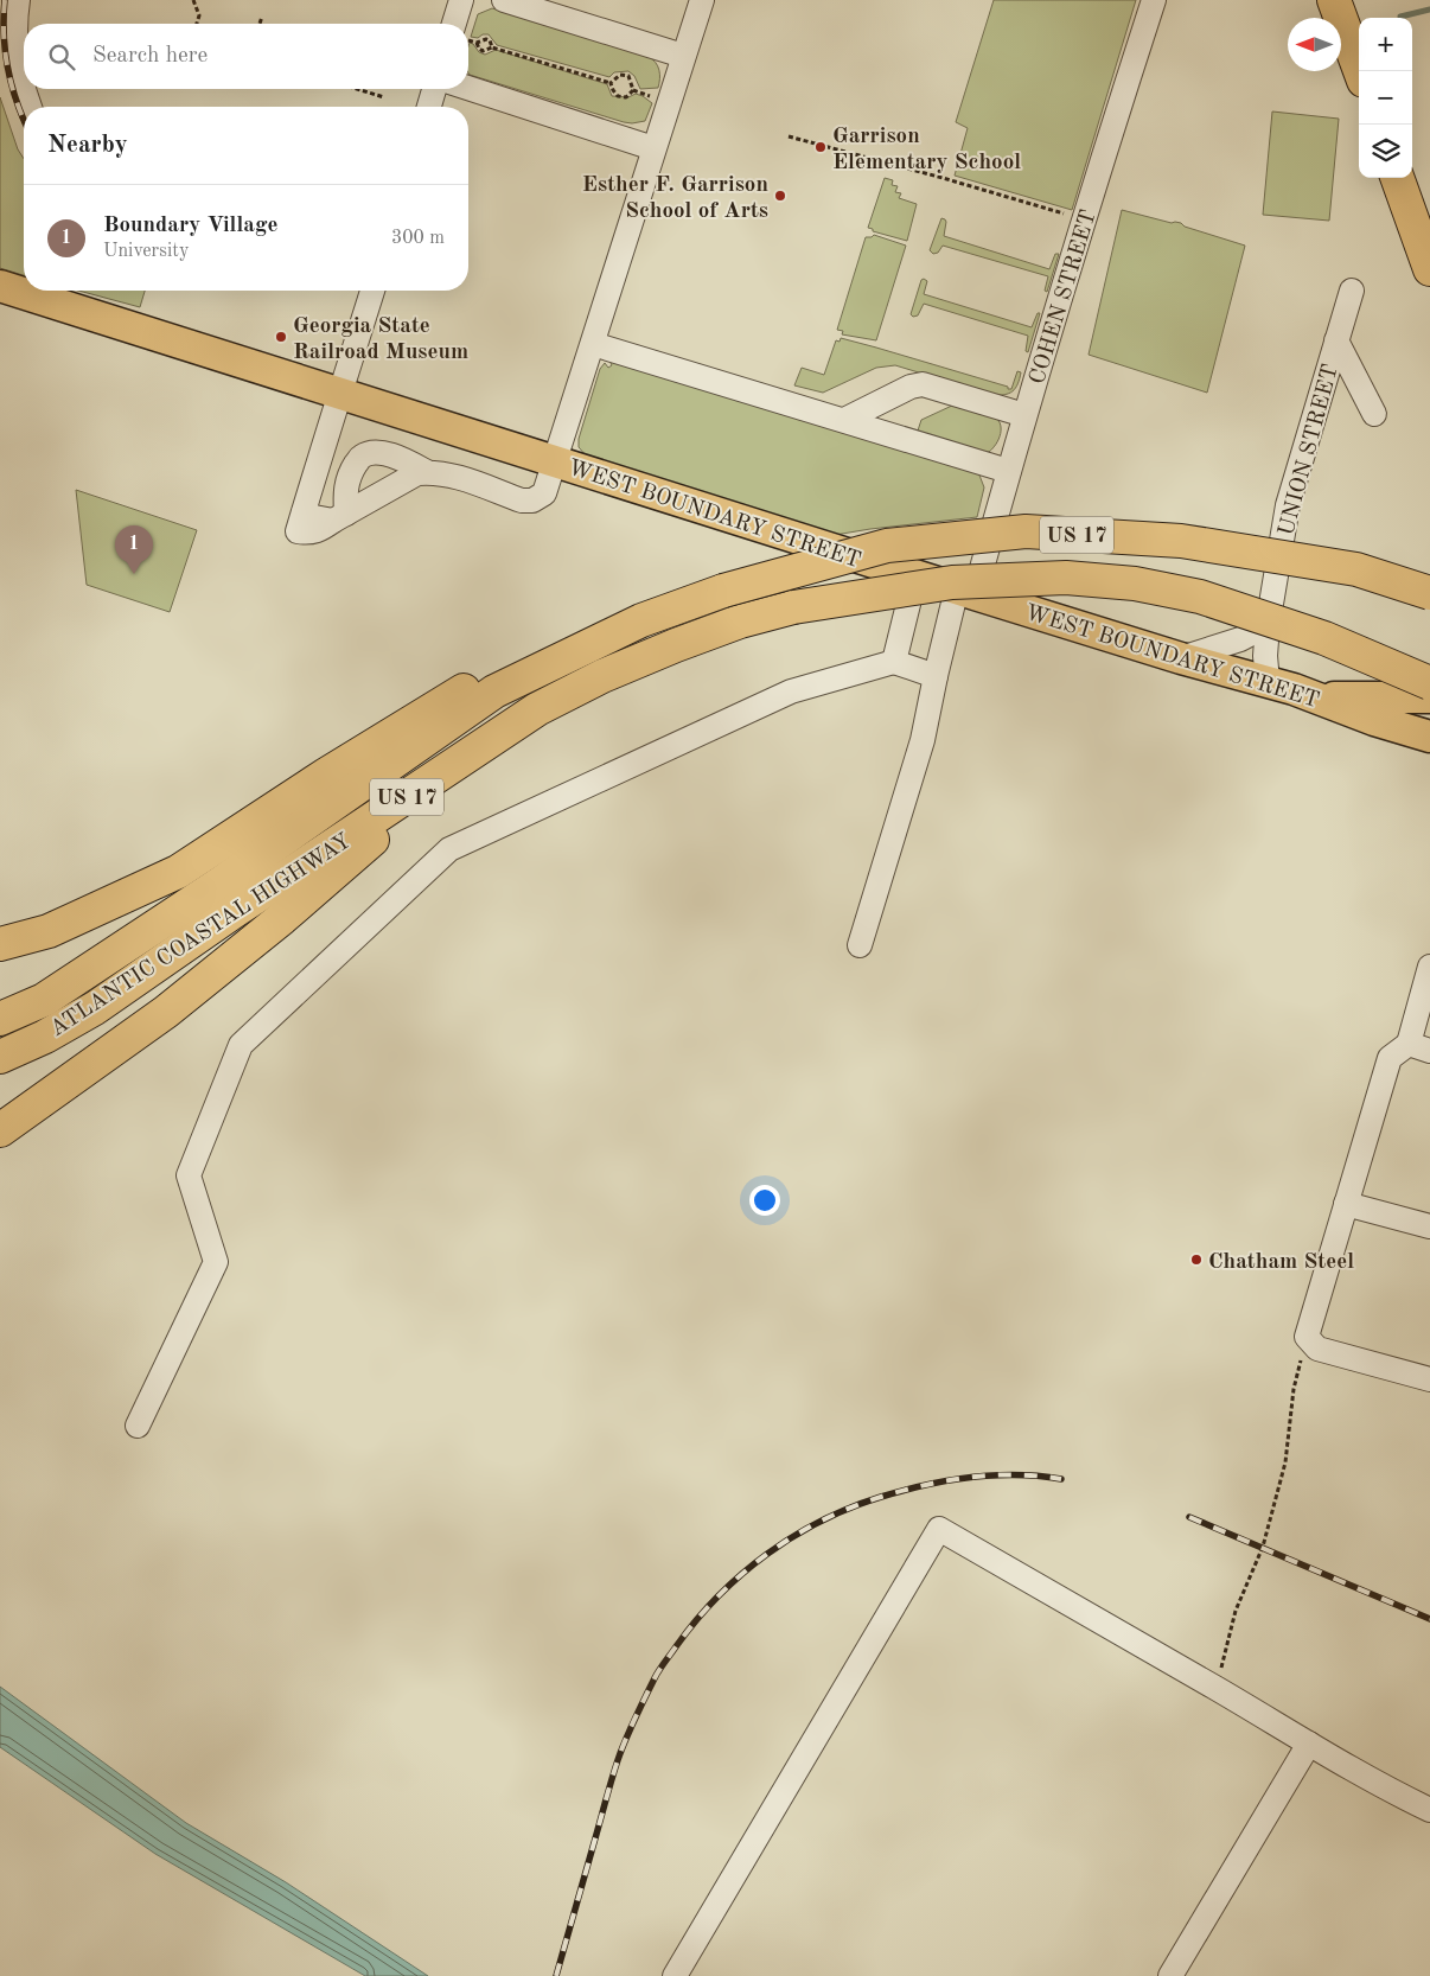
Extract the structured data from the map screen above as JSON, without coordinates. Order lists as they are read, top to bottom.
{
  "streets": {
    "highway": ["US 17", "ATLANTIC COASTAL HIGHWAY"],
    "main road": ["WEST BOUNDARY STREET"],
    "street": ["COHEN STREET", "UNION STREET"]
  },
  "crossings": [
    ["COHEN STREET", "WEST BOUNDARY STREET"],
    ["UNION STREET", "WEST BOUNDARY STREET"]
  ],
  "places": [
    "Garrison Elementary School",
    "Esther F. Garrison School of Arts",
    "Georgia State Railroad Museum",
    "Chatham Steel"
  ],
  "north": "left",
  "page": {
    "map_buttons": ["+", "−"],
    "search": "Search here",
    "heading": "Nearby",
    "list": [
      {
        "mark": "1",
        "name": "Boundary Village",
        "note": "University",
        "value": "300 m"
      }
    ],
    "pins": "1"
  }
}
